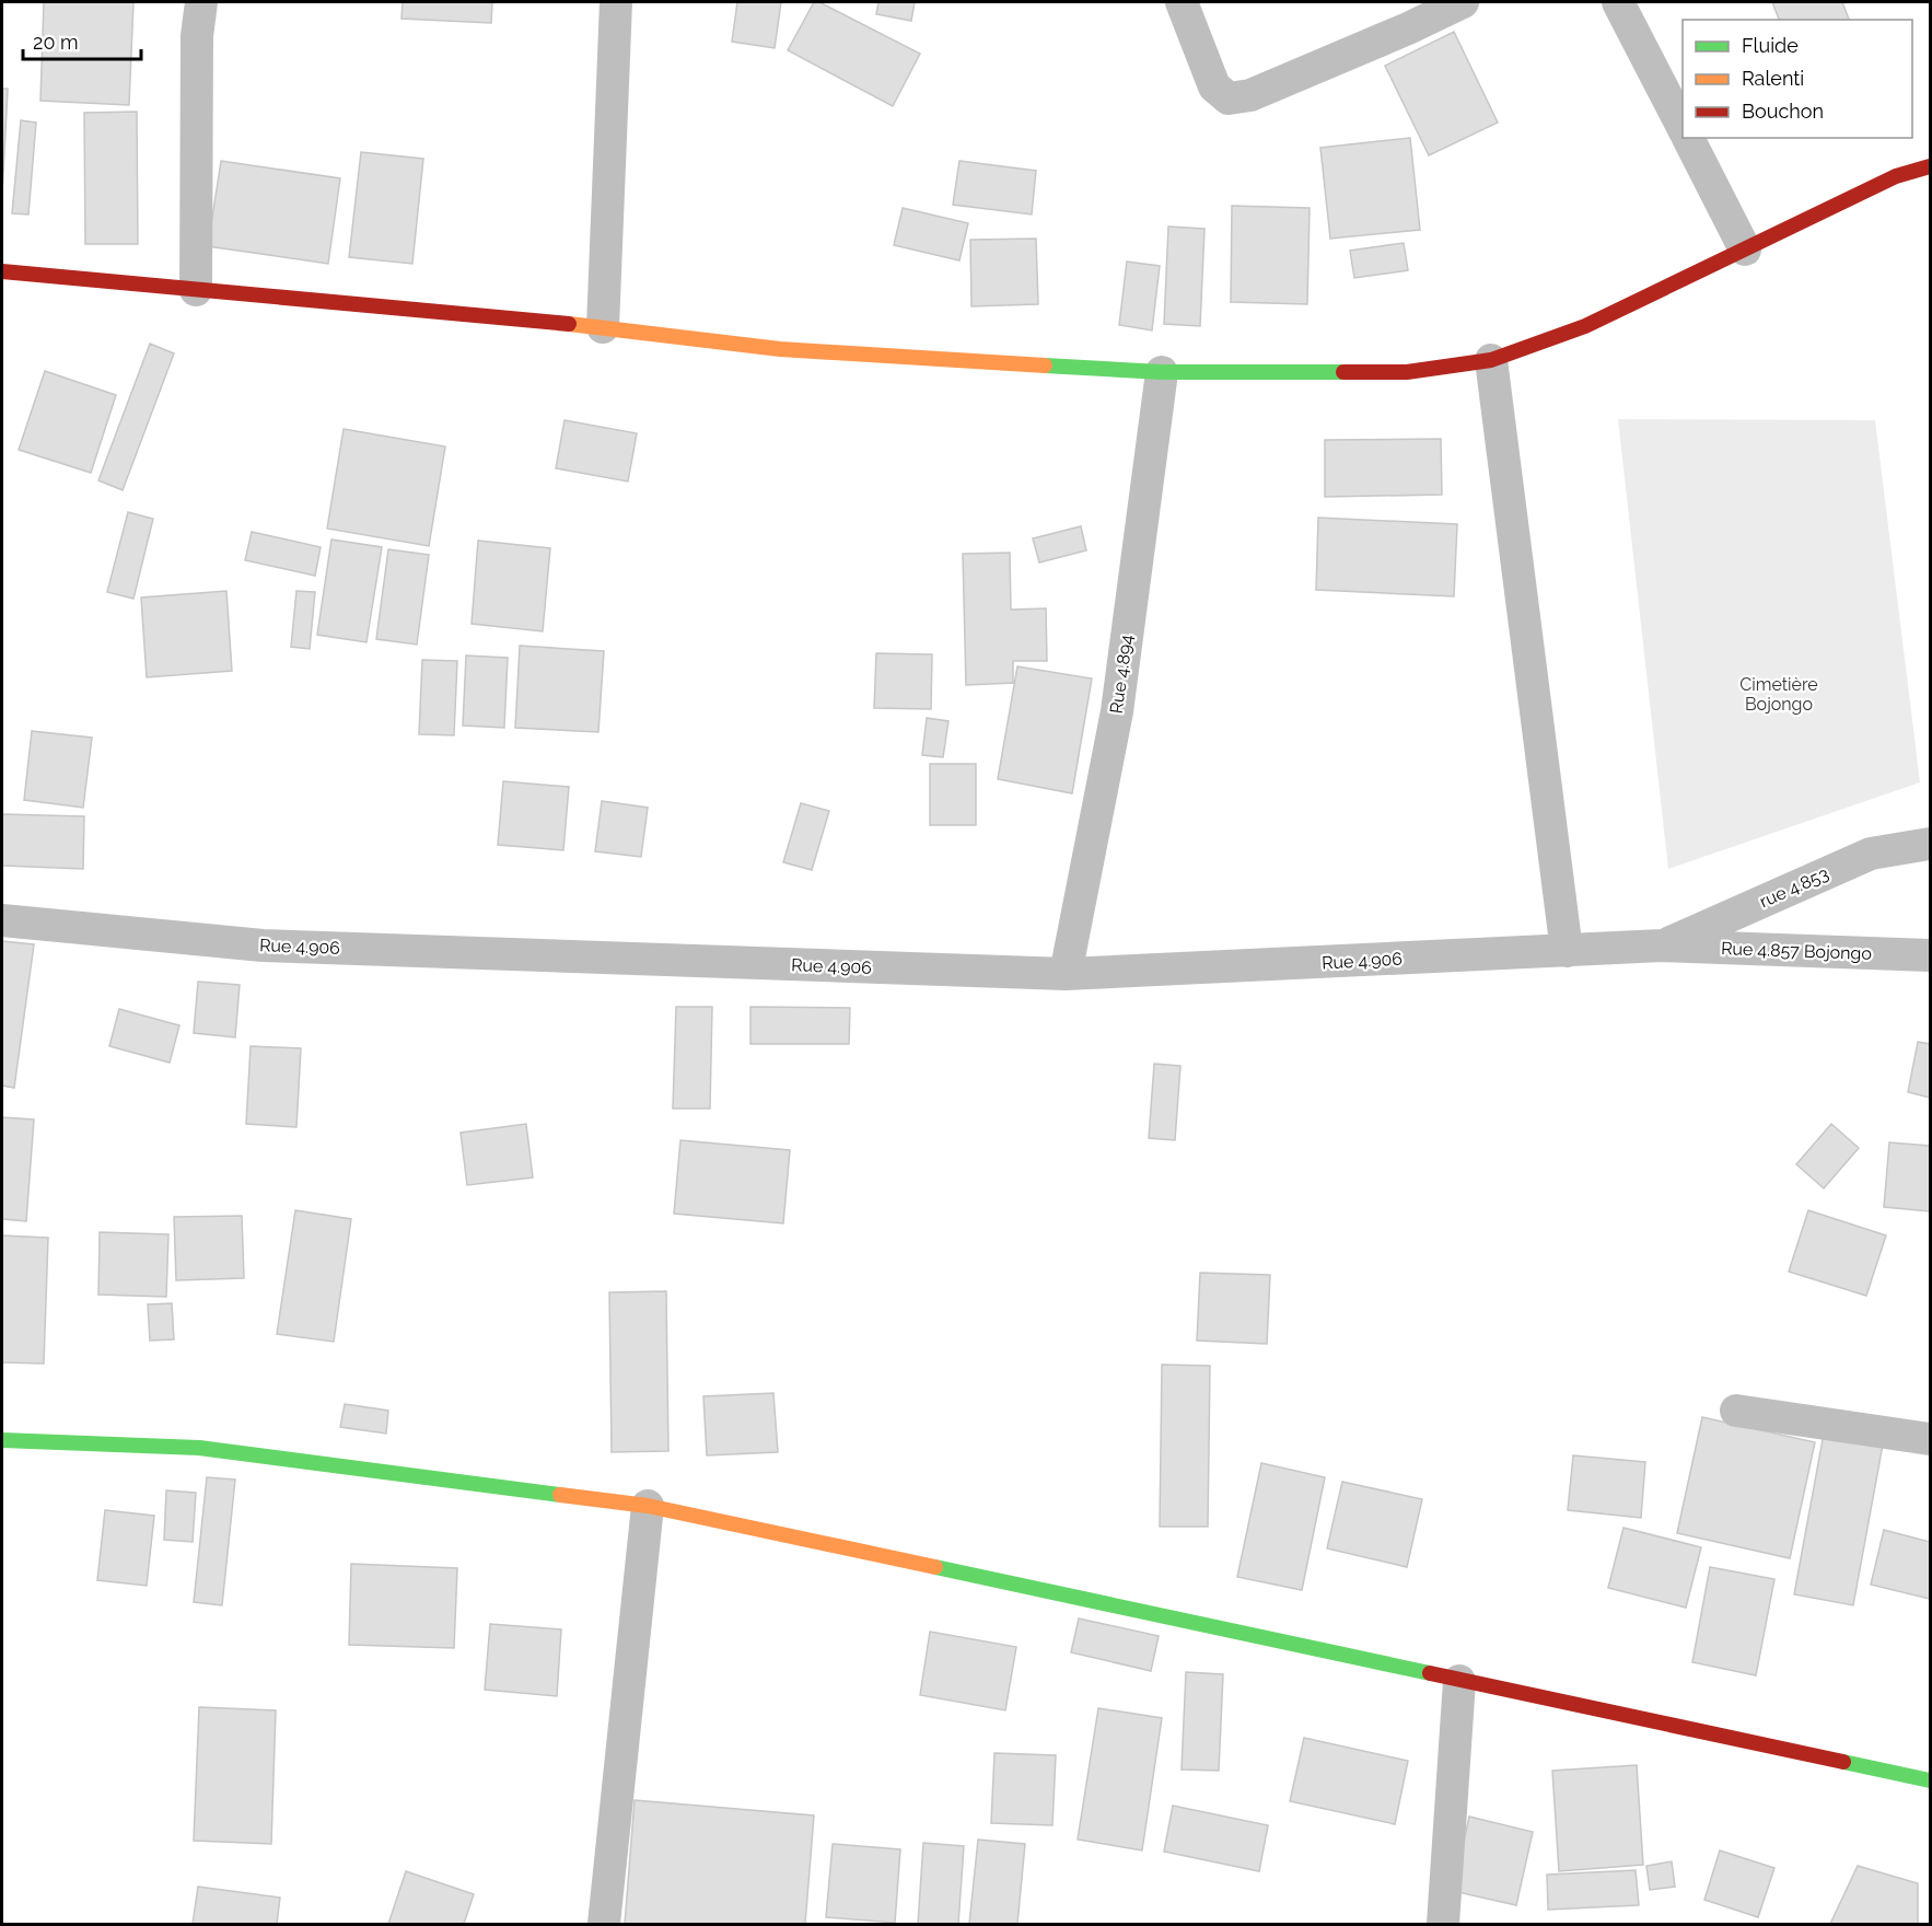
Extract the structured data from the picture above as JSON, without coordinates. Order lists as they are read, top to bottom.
{
  "streets": {
    "street": [
      "Rue 4.894",
      "rue 4.853",
      "Rue 4.906",
      "Rue 4.857 Bojongo"
    ]
  },
  "crossings": [
    ["Rue 4.894", "Rue 4.906"],
    ["rue 4.853", "Rue 4.906"],
    ["rue 4.853", "Rue 4.857 Bojongo"],
    ["Rue 4.906", "Rue 4.857 Bojongo"]
  ],
  "parks": ["Cimetière Bojongo"],
  "legend": ["Fluide", "Ralenti", "Bouchon"],
  "scale_bar": "20 m"
}
